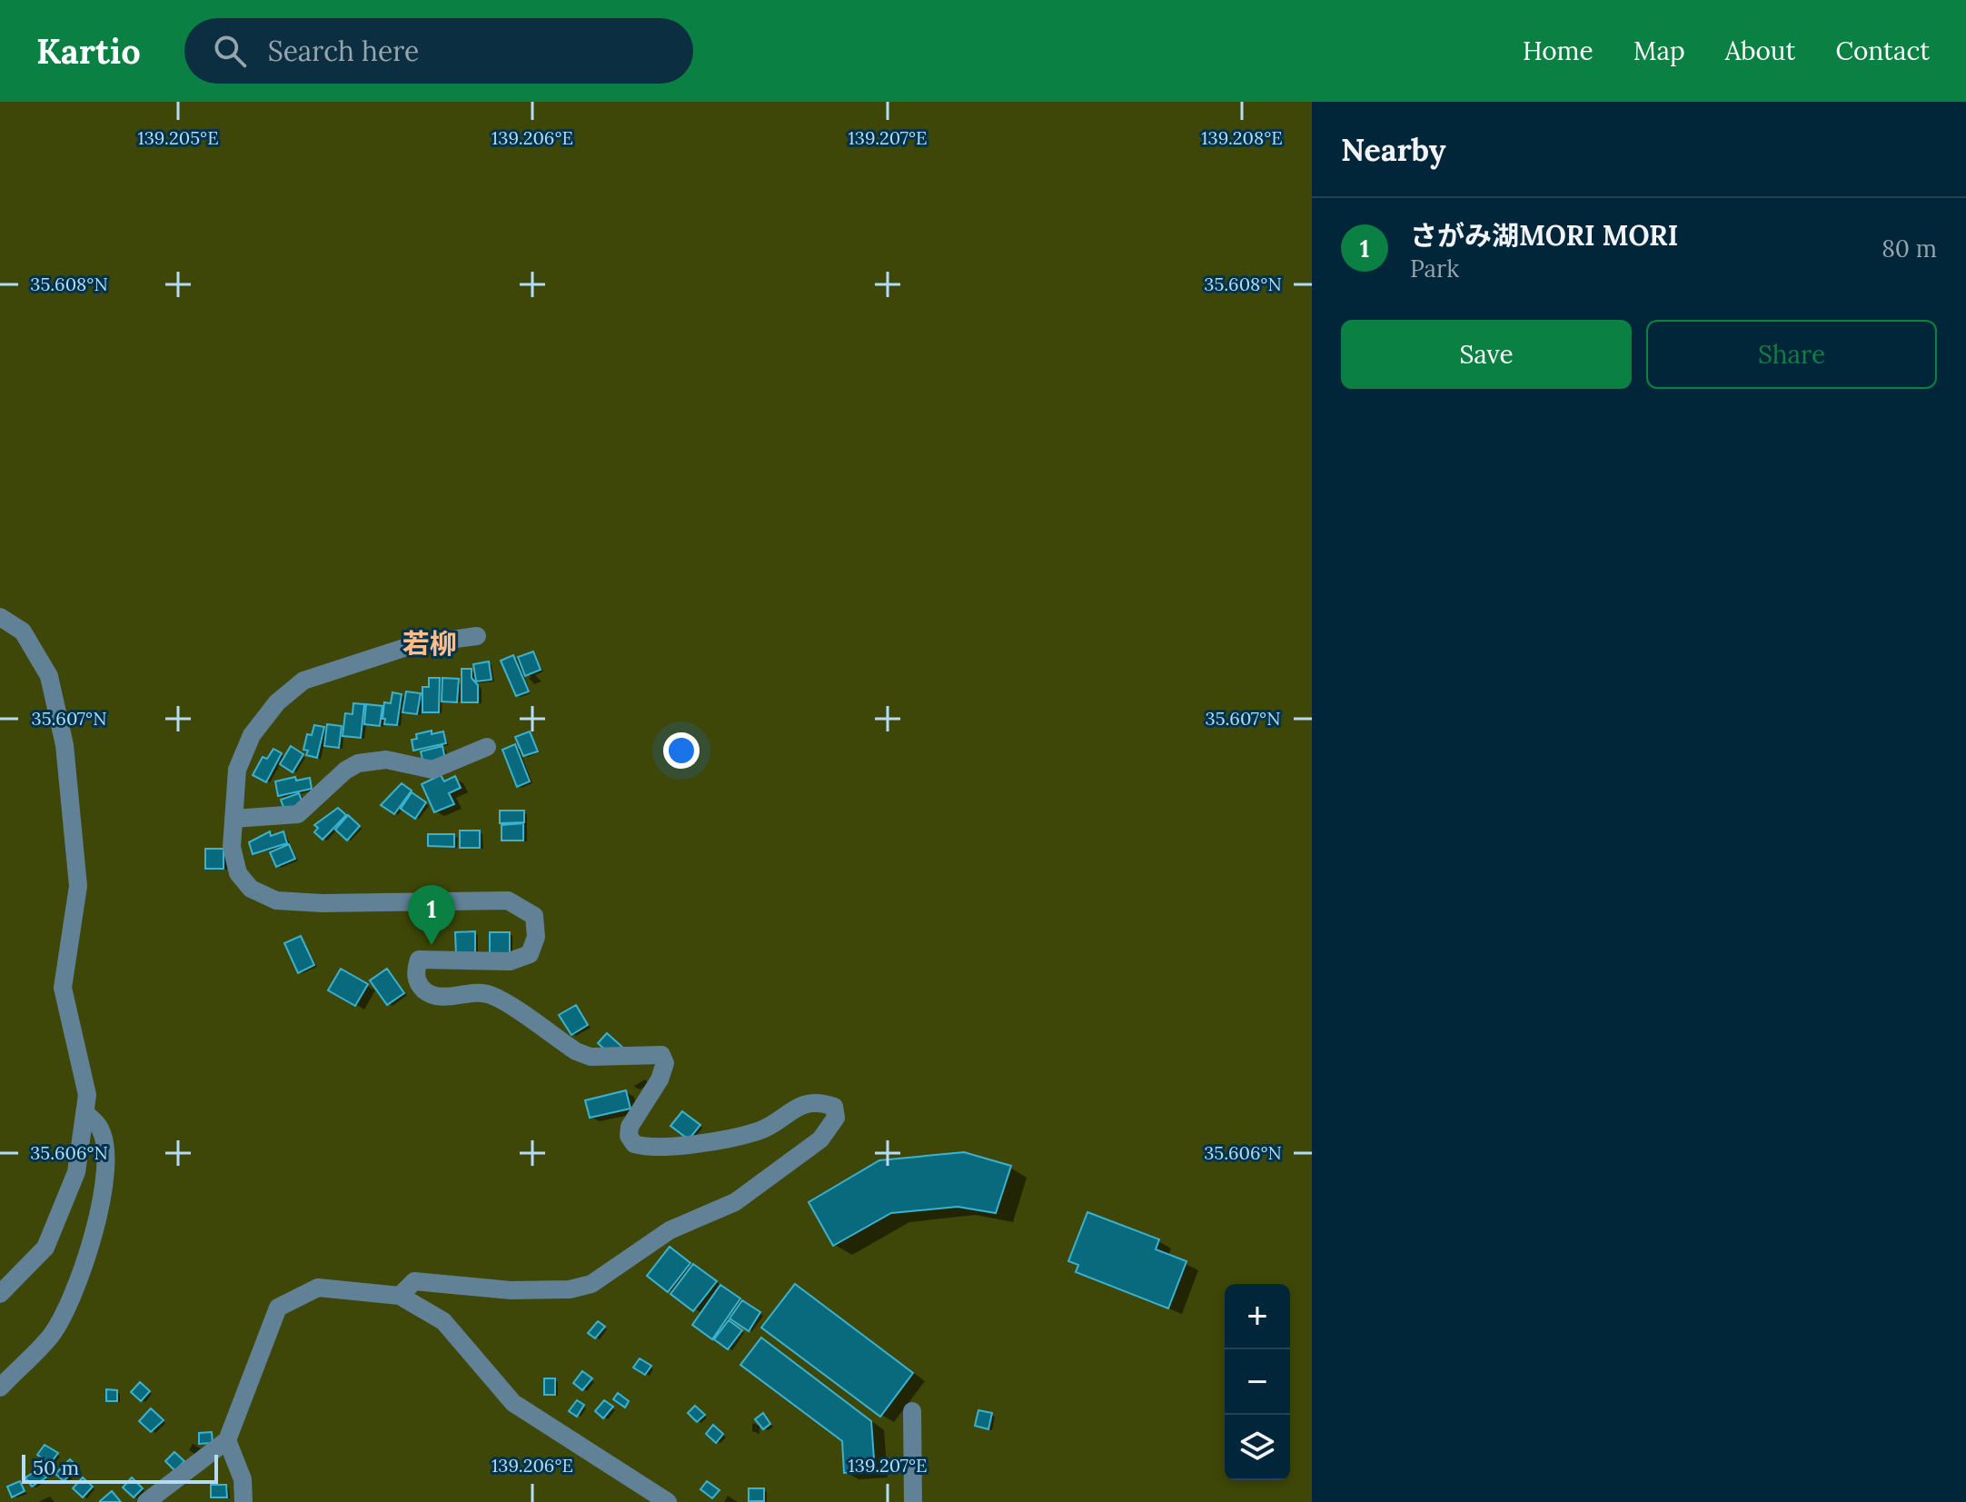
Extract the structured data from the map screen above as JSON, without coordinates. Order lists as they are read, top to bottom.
{
  "districts": ["若柳"],
  "scale_bar": "50 m",
  "page": {
    "header": "Kartio",
    "search": "Search here",
    "nav": [
      "Home",
      "Map",
      "About",
      "Contact"
    ],
    "heading": "Nearby",
    "list": [
      {
        "mark": "1",
        "name": "さがみ湖MORI MORI",
        "note": "Park",
        "value": "80 m"
      }
    ],
    "buttons": ["Save", "Share"],
    "pins": "1",
    "map_buttons": ["+", "−"],
    "scale": "50 m"
  },
  "coordinates": [
    "139.205°E",
    "139.206°E",
    "139.207°E",
    "139.208°E",
    "35.608°N",
    "35.607°N",
    "35.606°N"
  ]
}
